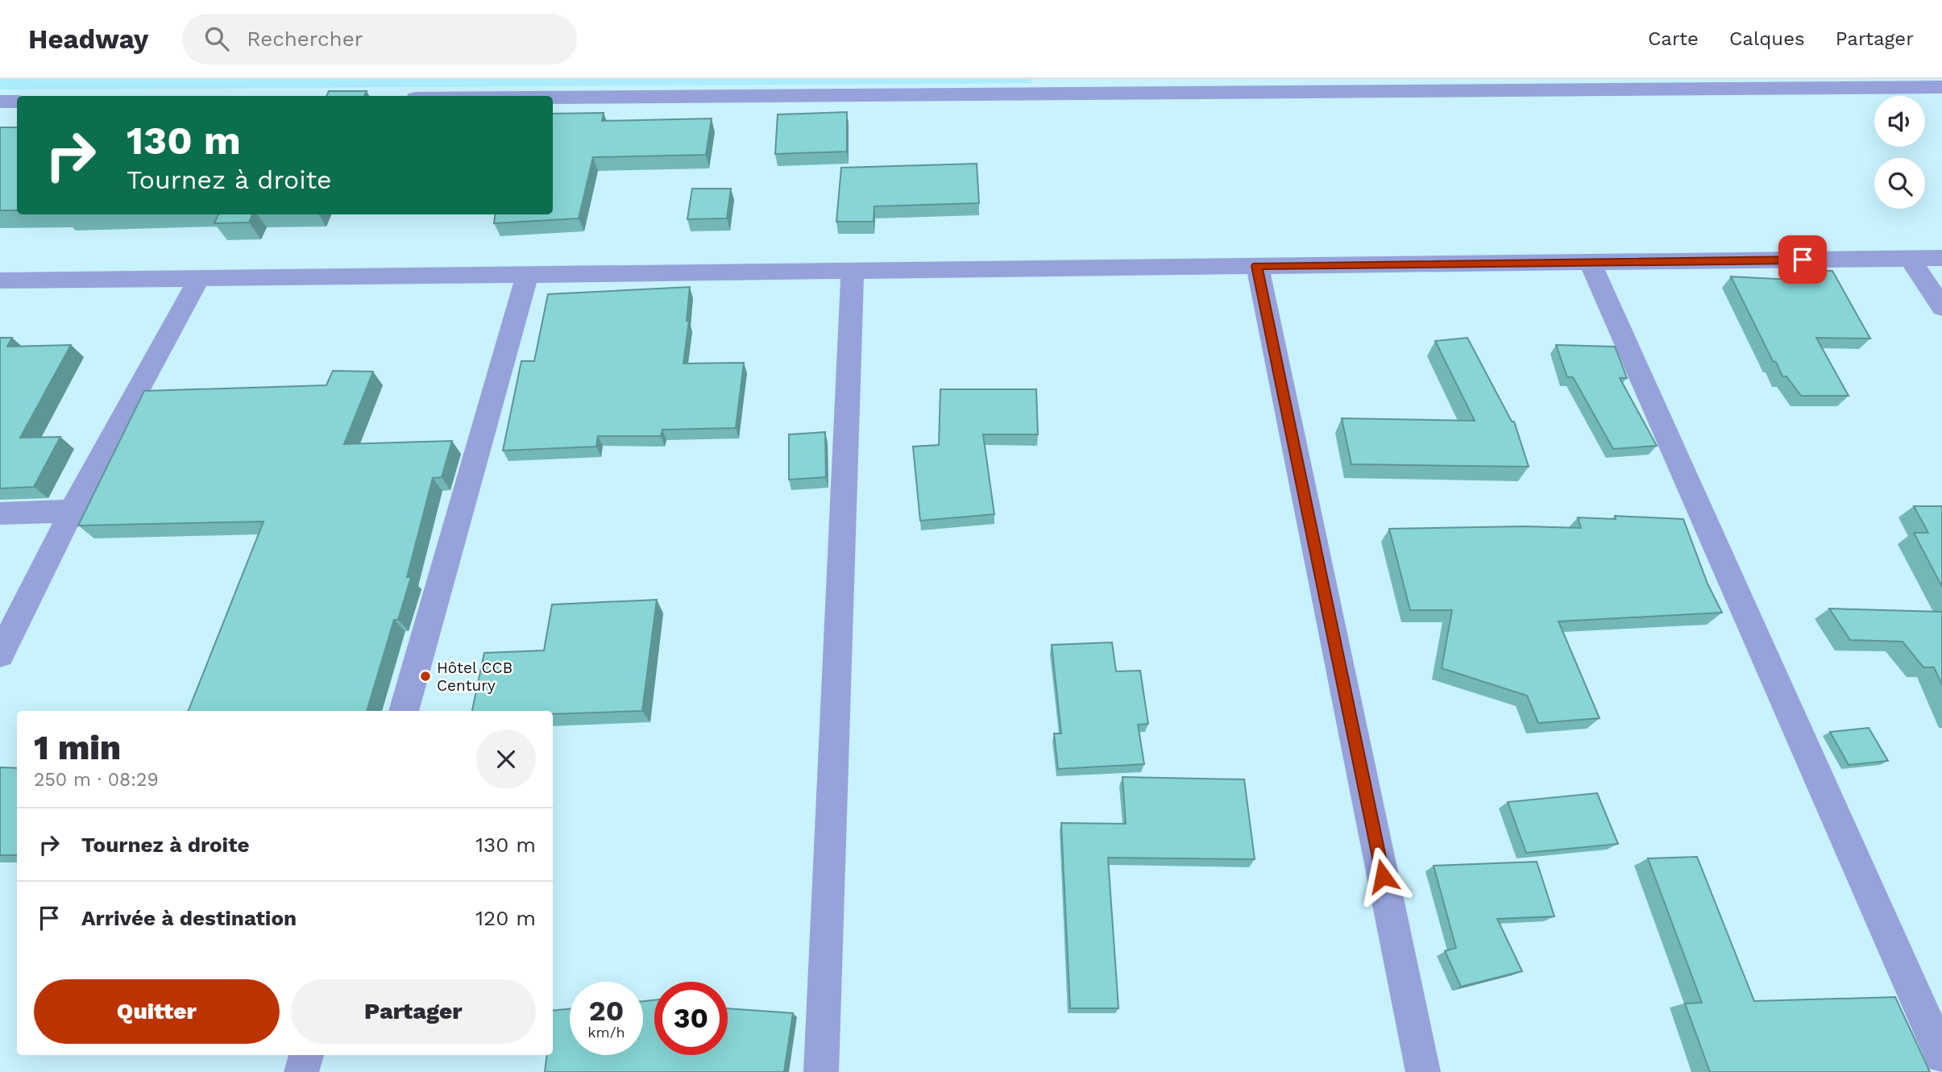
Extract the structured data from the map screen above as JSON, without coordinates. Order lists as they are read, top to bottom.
{
  "places": ["Hôtel CCB Century"],
  "page": {
    "header": "Headway",
    "search": "Rechercher",
    "nav": ["Carte", "Calques", "Partager"],
    "turn": ["130 m", "Tournez à droite"],
    "heading": ["1 min", "250 m · 08:29"],
    "list": [
      {
        "name": "Tournez à droite",
        "value": "130 m"
      },
      {
        "name": "Arrivée à destination",
        "value": "120 m"
      }
    ],
    "buttons": ["Quitter", "Partager"],
    "speed": "20 km/h",
    "limit": "30"
  }
}
